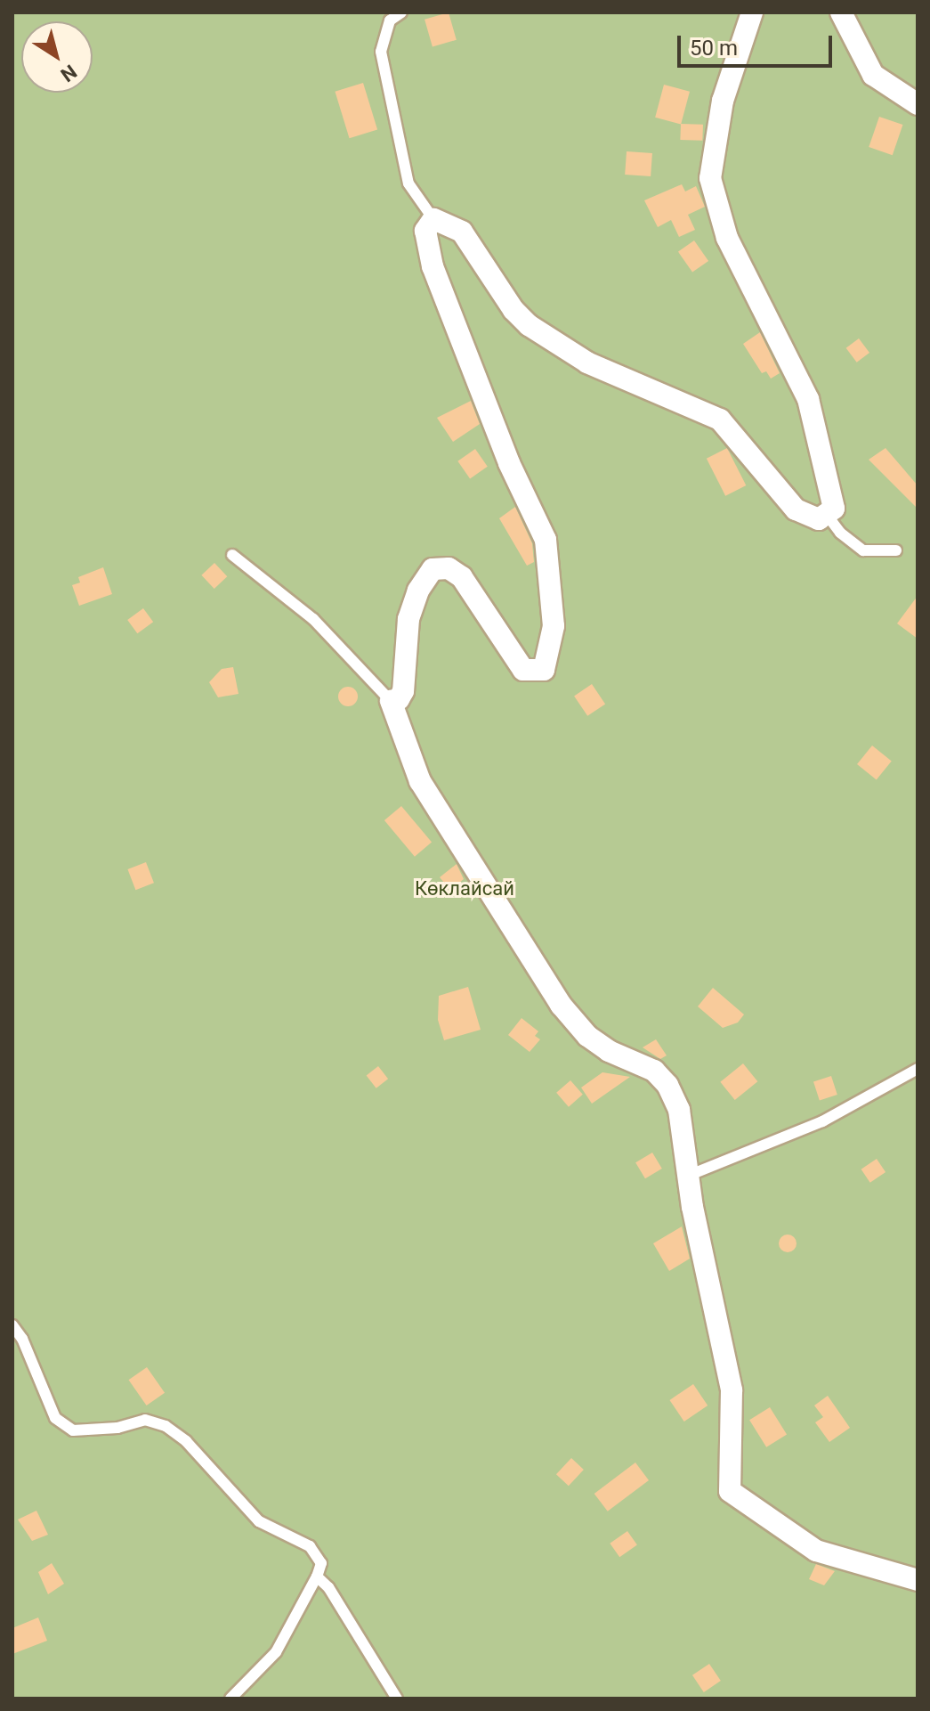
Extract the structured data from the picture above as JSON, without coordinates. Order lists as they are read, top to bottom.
{
  "parks": ["Көклайсай"],
  "scale_bar": "50 m",
  "north": "bottom right"
}
